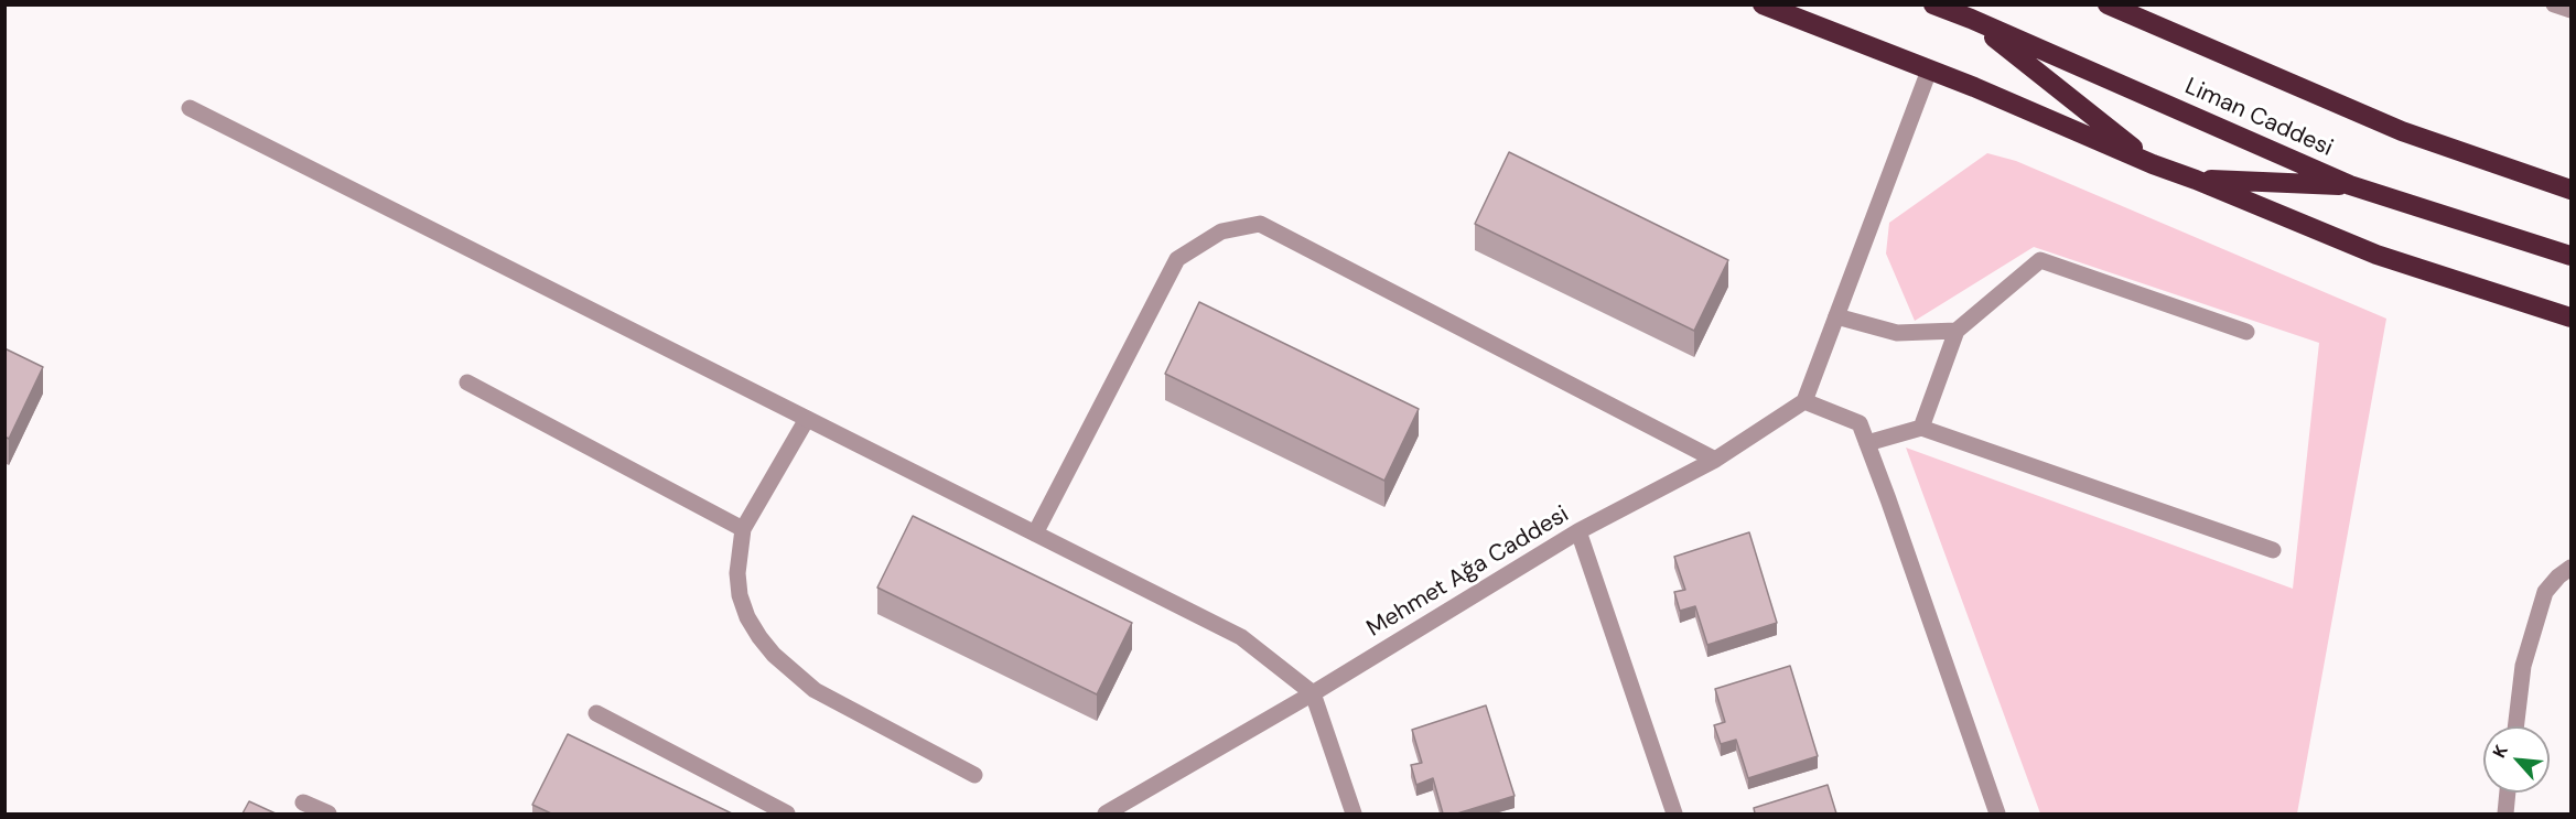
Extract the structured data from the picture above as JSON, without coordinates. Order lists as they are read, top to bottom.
{
  "streets": {
    "highway": ["Liman Caddesi"],
    "street": ["Mehmet Ağa Caddesi"]
  },
  "north": "top left"
}
